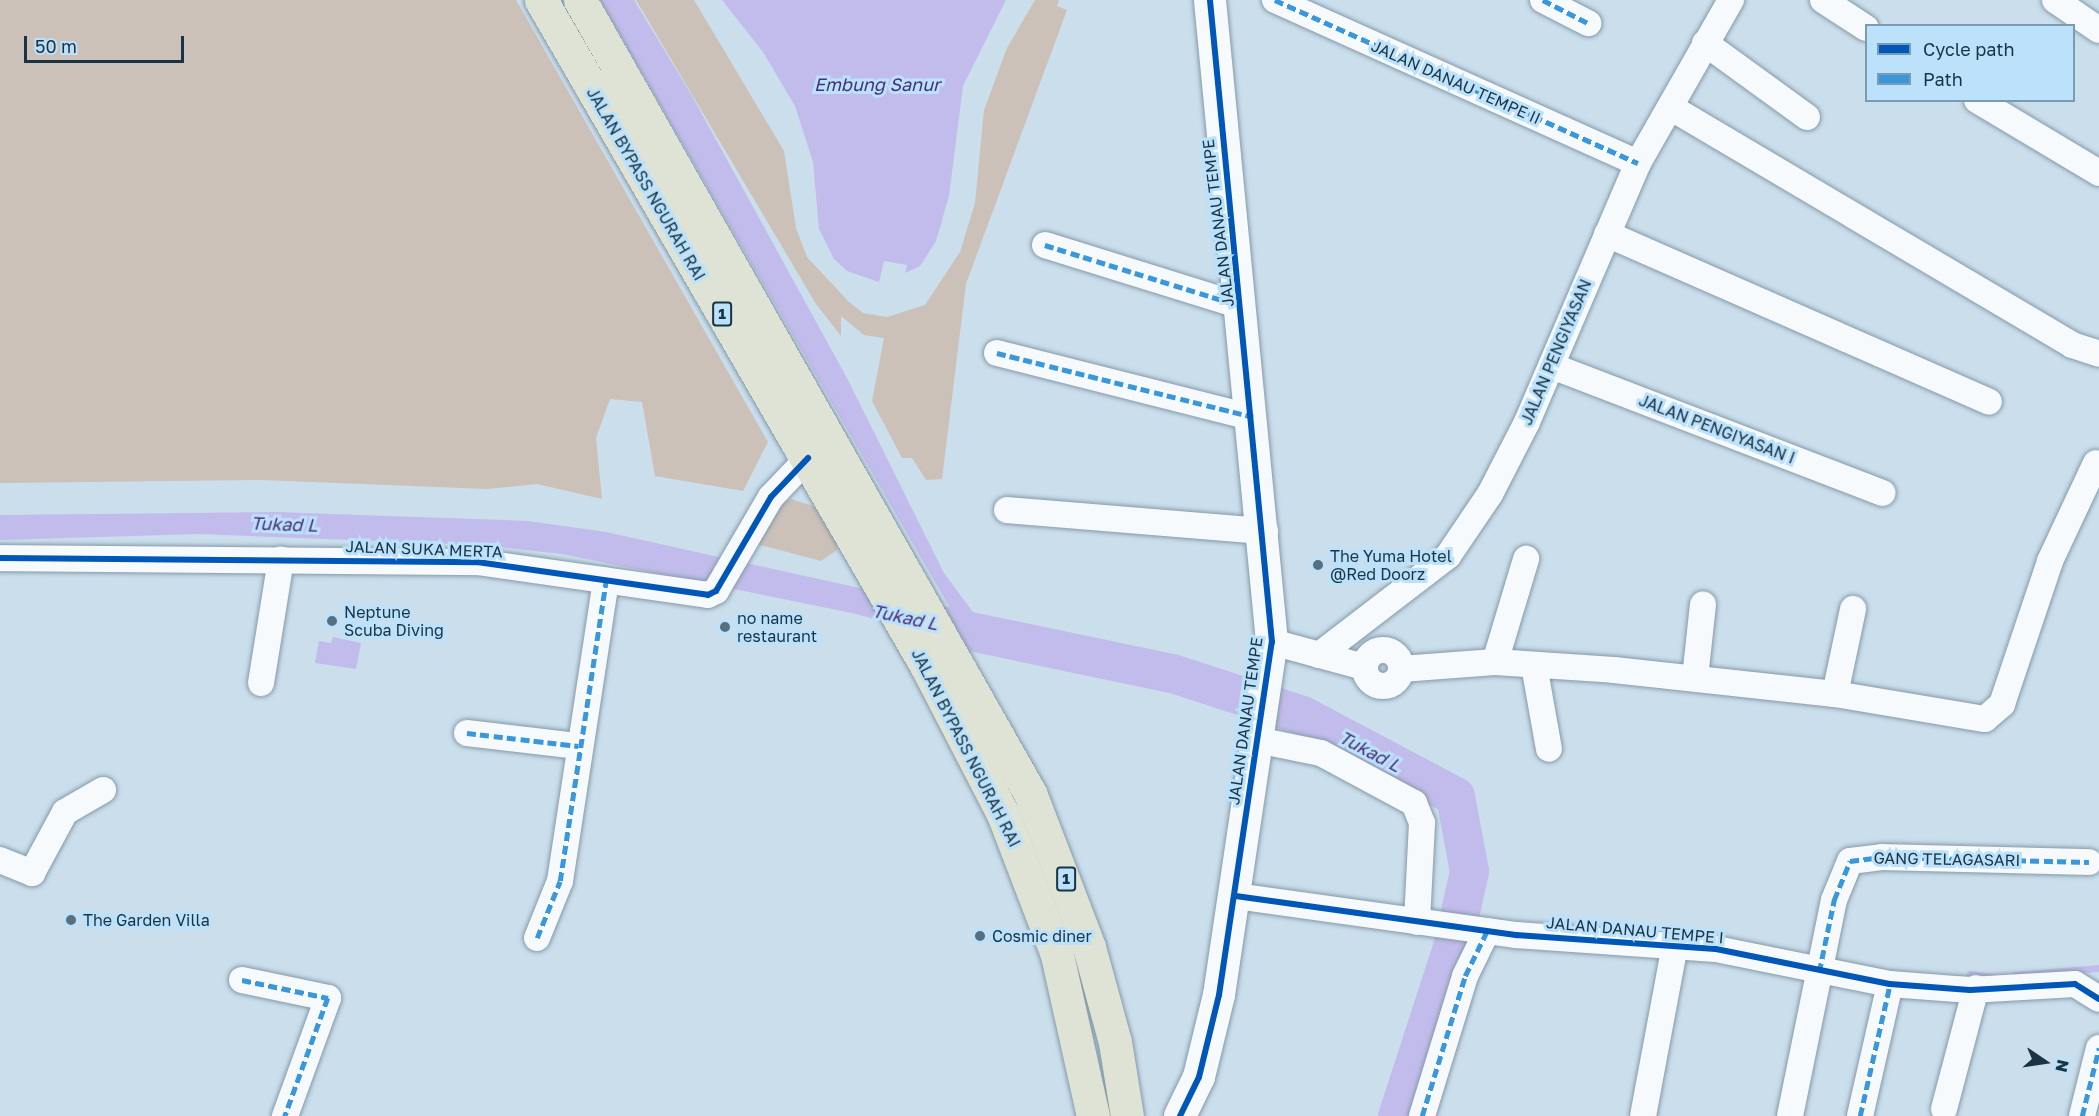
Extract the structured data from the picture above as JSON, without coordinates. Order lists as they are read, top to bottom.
{
  "streets": {
    "highway": ["JALAN BYPASS NGURAH RAI", "1"],
    "street": [
      "JALAN DANAU TEMPE II",
      "JALAN DANAU TEMPE",
      "JALAN PENGIYASAN",
      "JALAN PENGIYASAN I",
      "JALAN SUKA MERTA",
      "GANG TELAGASARI",
      "JALAN DANAU TEMPE I"
    ]
  },
  "crossings": [
    ["JALAN DANAU TEMPE II", "JALAN PENGIYASAN"],
    ["JALAN BYPASS NGURAH RAI", "JALAN SUKA MERTA"],
    ["JALAN DANAU TEMPE", "JALAN DANAU TEMPE I"],
    ["JALAN PENGIYASAN", "JALAN PENGIYASAN I"],
    ["GANG TELAGASARI", "JALAN DANAU TEMPE I"]
  ],
  "water": ["Embung Sanur", "Tukad L"],
  "places": [
    "The Yuma Hotel @Red Doorz",
    "Neptune Scuba Diving",
    "no name restaurant",
    "The Garden Villa",
    "Cosmic diner"
  ],
  "legend": ["Cycle path", "Path"],
  "scale_bar": "50 m",
  "north": "right"
}
